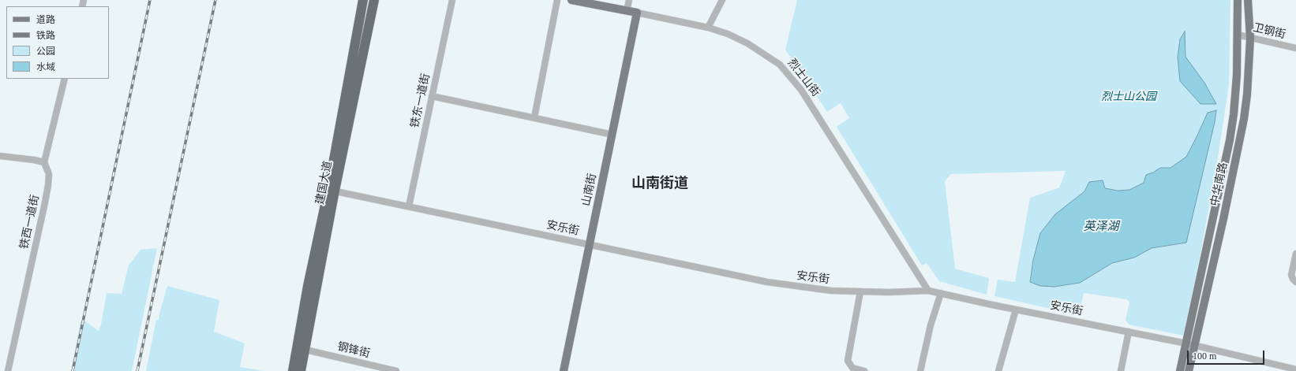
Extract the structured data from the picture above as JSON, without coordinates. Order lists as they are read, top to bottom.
{
  "streets": {
    "highway": ["建国大道"],
    "main road": ["烈士山街", "中华南路", "山南街"],
    "street": [
      "卫钢街",
      "铁东一道街",
      "铁西一道街",
      "安乐街",
      "钢锋街"
    ]
  },
  "crossings": [
    ["卫钢街", "中华南路"],
    ["烈士山街", "山南街"],
    ["烈士山街", "安乐街"],
    ["铁东一道街", "安乐街"],
    ["建国大道", "安乐街"],
    ["建国大道", "钢锋街"],
    ["中华南路", "安乐街"],
    ["山南街", "安乐街"]
  ],
  "districts": ["山南街道"],
  "water": ["英泽湖"],
  "parks": ["烈士山公园"],
  "legend": [
    "道路",
    "铁路",
    "公园",
    "水域"
  ],
  "scale_bar": "100 m"
}
